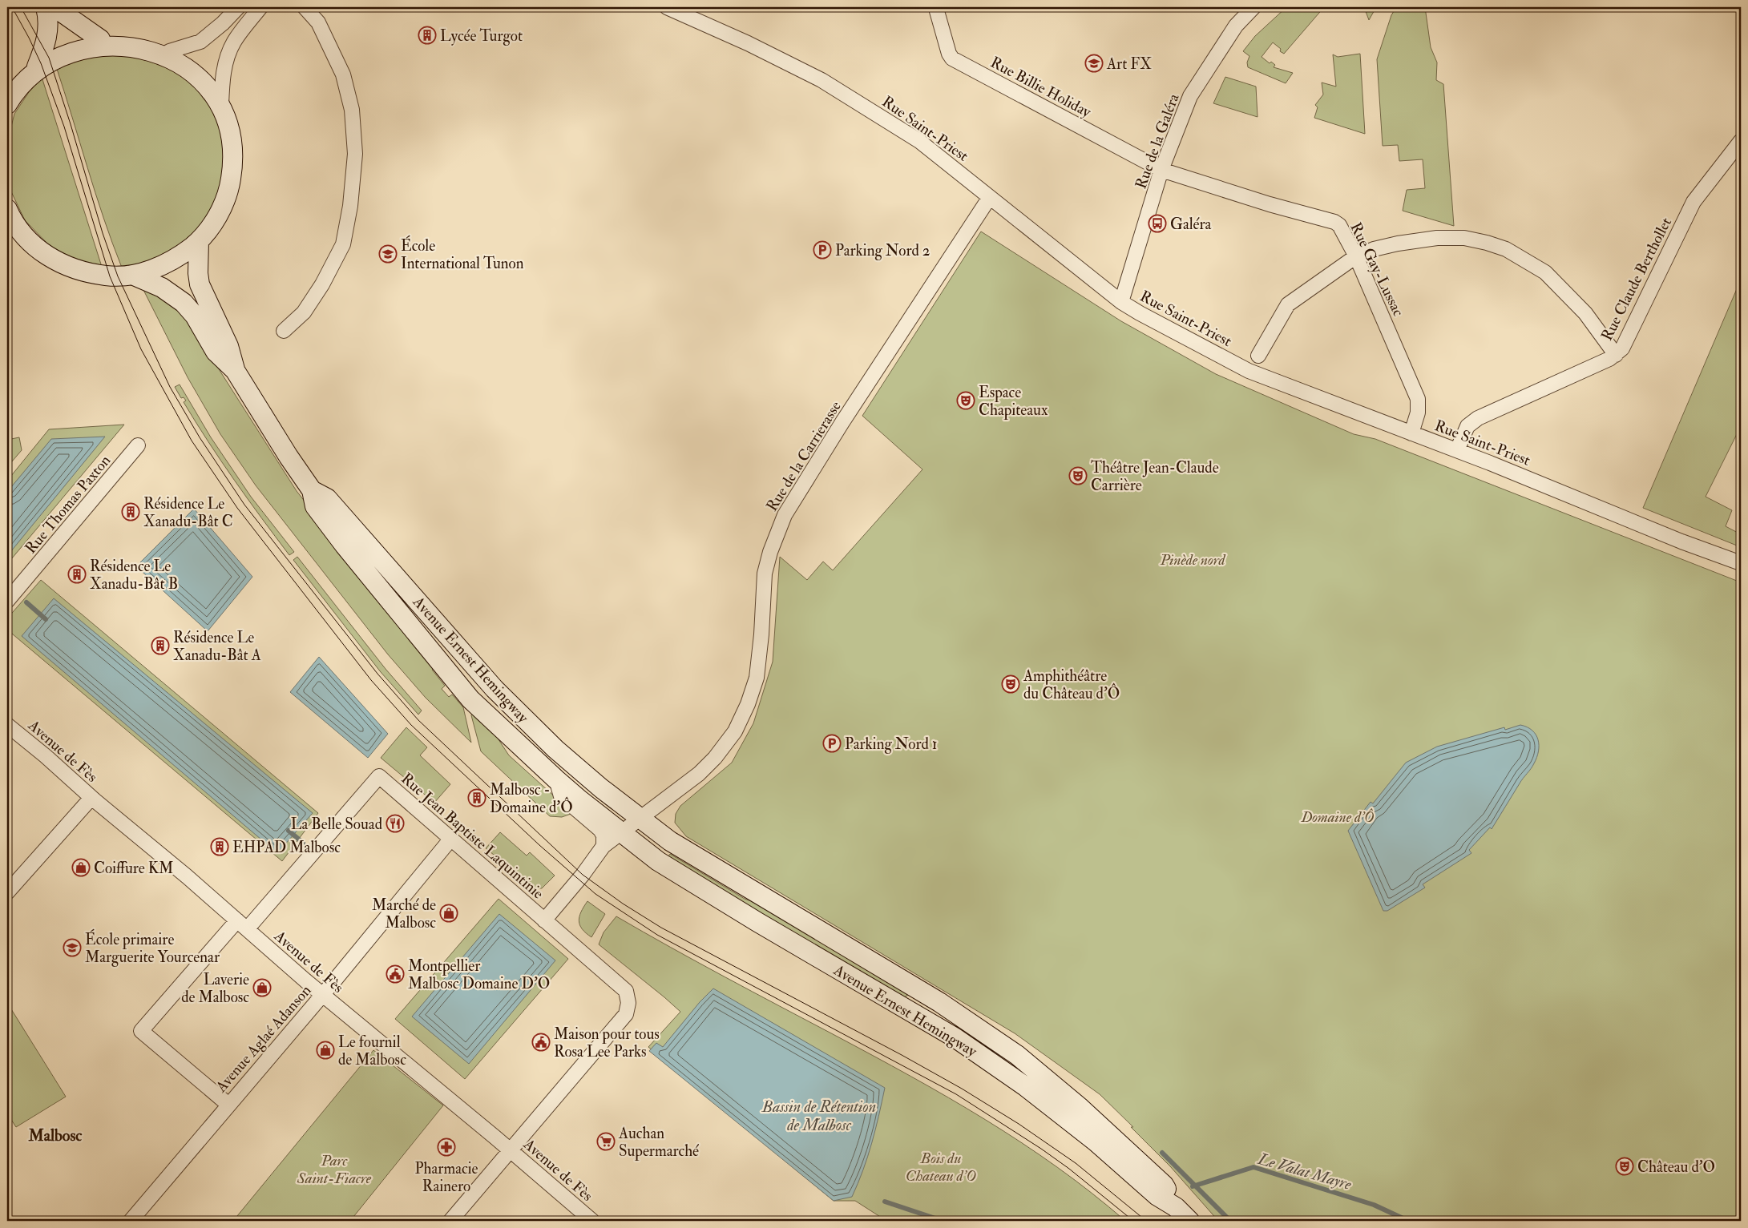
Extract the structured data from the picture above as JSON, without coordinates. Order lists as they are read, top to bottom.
{
  "streets": {
    "main road": ["Avenue Ernest Hemingway"],
    "street": [
      "Rue Billie Holiday",
      "Rue Saint-Priest",
      "Rue de la Galéra",
      "Rue Gay-Lussac",
      "Rue Claude Berthollet",
      "Rue de la Carrierasse",
      "Rue Thomas Paxton",
      "Avenue de Fès",
      "Rue Jean Baptiste Laquintinie",
      "Avenue Aglaé Adanson"
    ]
  },
  "crossings": [
    ["Rue Billie Holiday", "Rue de la Galéra"],
    ["Rue Billie Holiday", "Rue Gay-Lussac"],
    ["Rue Saint-Priest", "Rue de la Galéra"],
    ["Rue Saint-Priest", "Rue Gay-Lussac"],
    ["Rue Saint-Priest", "Rue Claude Berthollet"],
    ["Rue Saint-Priest", "Rue de la Carrierasse"],
    ["Rue de la Galéra", "Rue Gay-Lussac"],
    ["Rue de la Carrierasse", "Avenue Ernest Hemingway"],
    ["Avenue de Fès", "Rue Jean Baptiste Laquintinie"],
    ["Avenue de Fès", "Avenue Aglaé Adanson"],
    ["Rue Jean Baptiste Laquintinie", "Avenue Aglaé Adanson"]
  ],
  "districts": ["Malbosc"],
  "water": ["Bassin de Rétention de Malbosc", "Le Valat Mayre"],
  "parks": [
    "Pinède nord",
    "Domaine d'Ô",
    "Bois du Chateau d'O",
    "Parc Saint-Fiacre"
  ],
  "places": {
    "building": [
      "Lycée Turgot",
      "Résidence Le Xanadu-Bât C",
      "Résidence Le Xanadu-Bât B",
      "Résidence Le Xanadu-Bât A",
      "Malbosc - Domaine d'Ô",
      "EHPAD Malbosc"
    ],
    "school or university": ["Art FX", "École International Tunon", "École primaire Marguerite Yourcenar"],
    "bus stop": ["Galéra"],
    "parking": ["Parking Nord 2", "Parking Nord 1"],
    "theatre": [
      "Espace Chapiteaux",
      "Théâtre Jean-Claude Carrière",
      "Amphithéâtre du Château d'Ô",
      "Château d'O"
    ],
    "restaurant": ["La Belle Souad"],
    "shop": [
      "Coiffure KM",
      "Marché de Malbosc",
      "Laverie de Malbosc",
      "Le fournil de Malbosc"
    ],
    "public building": ["Montpellier Malbosc Domaine D'O", "Maison pour tous Rosa Lee Parks"],
    "supermarket": ["Auchan Supermarché"],
    "pharmacy": ["Pharmacie Rainero"]
  }
}
